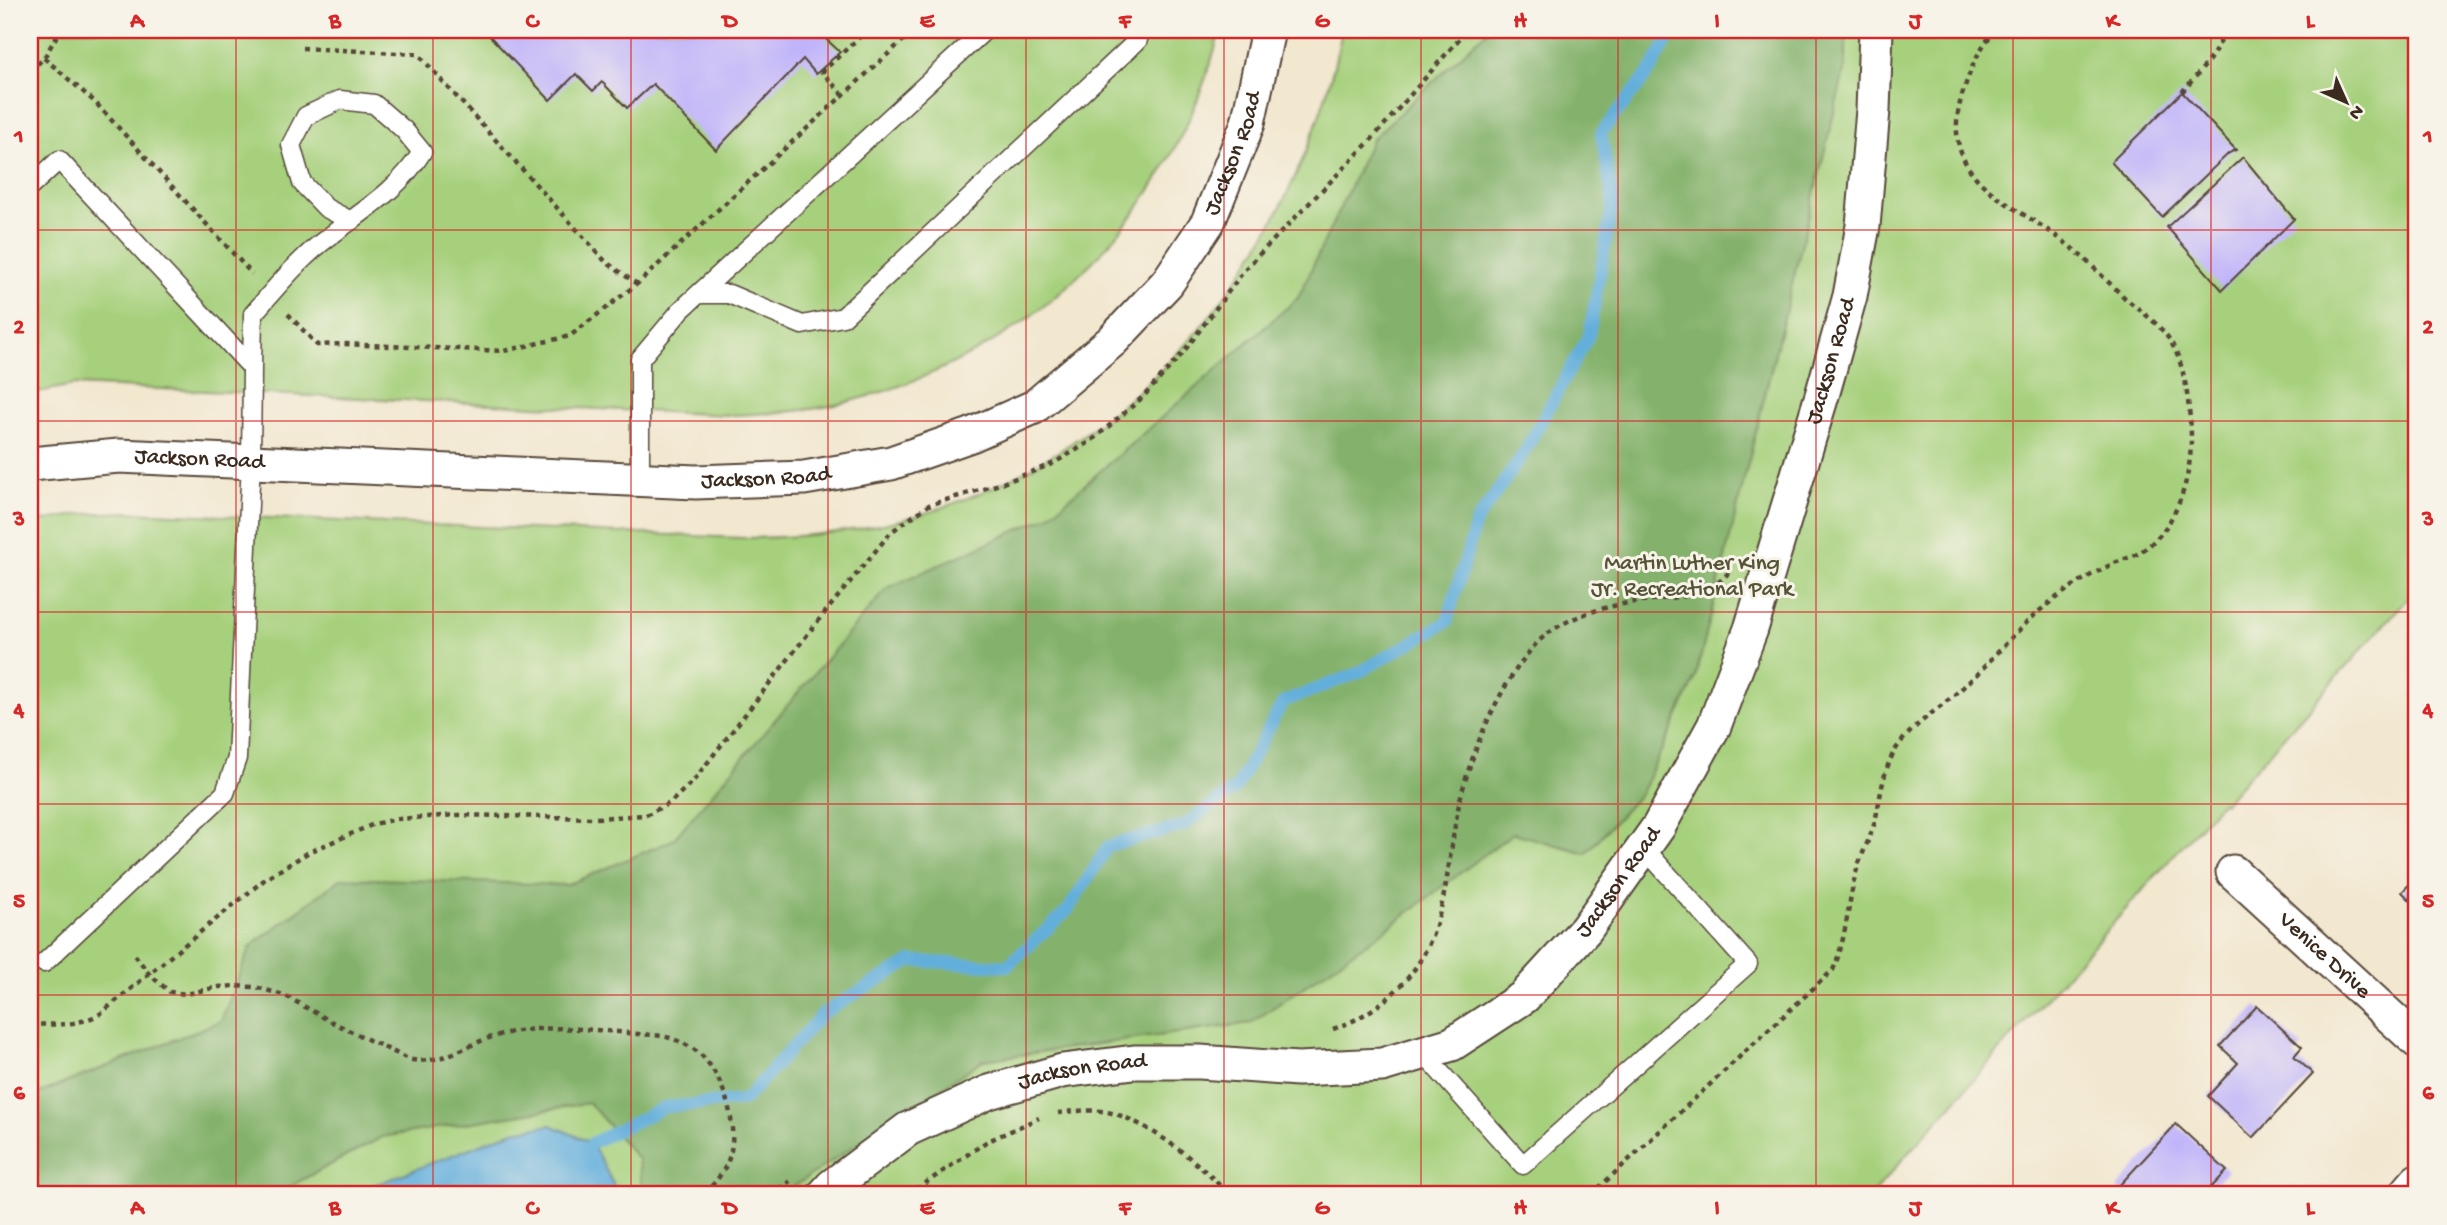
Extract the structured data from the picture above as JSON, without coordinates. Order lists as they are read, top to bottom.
{
  "streets": {
    "street": ["Jackson Road", "Venice Drive"]
  },
  "parks": ["Martin Luther King Jr. Recreational Park"],
  "north": "bottom right",
  "grid": {
    "columns": [
      "A",
      "B",
      "C",
      "D",
      "E",
      "F",
      "G",
      "H",
      "I",
      "J",
      "K",
      "L"
    ],
    "rows": [
      "1",
      "2",
      "3",
      "4",
      "5",
      "6"
    ]
  }
}
